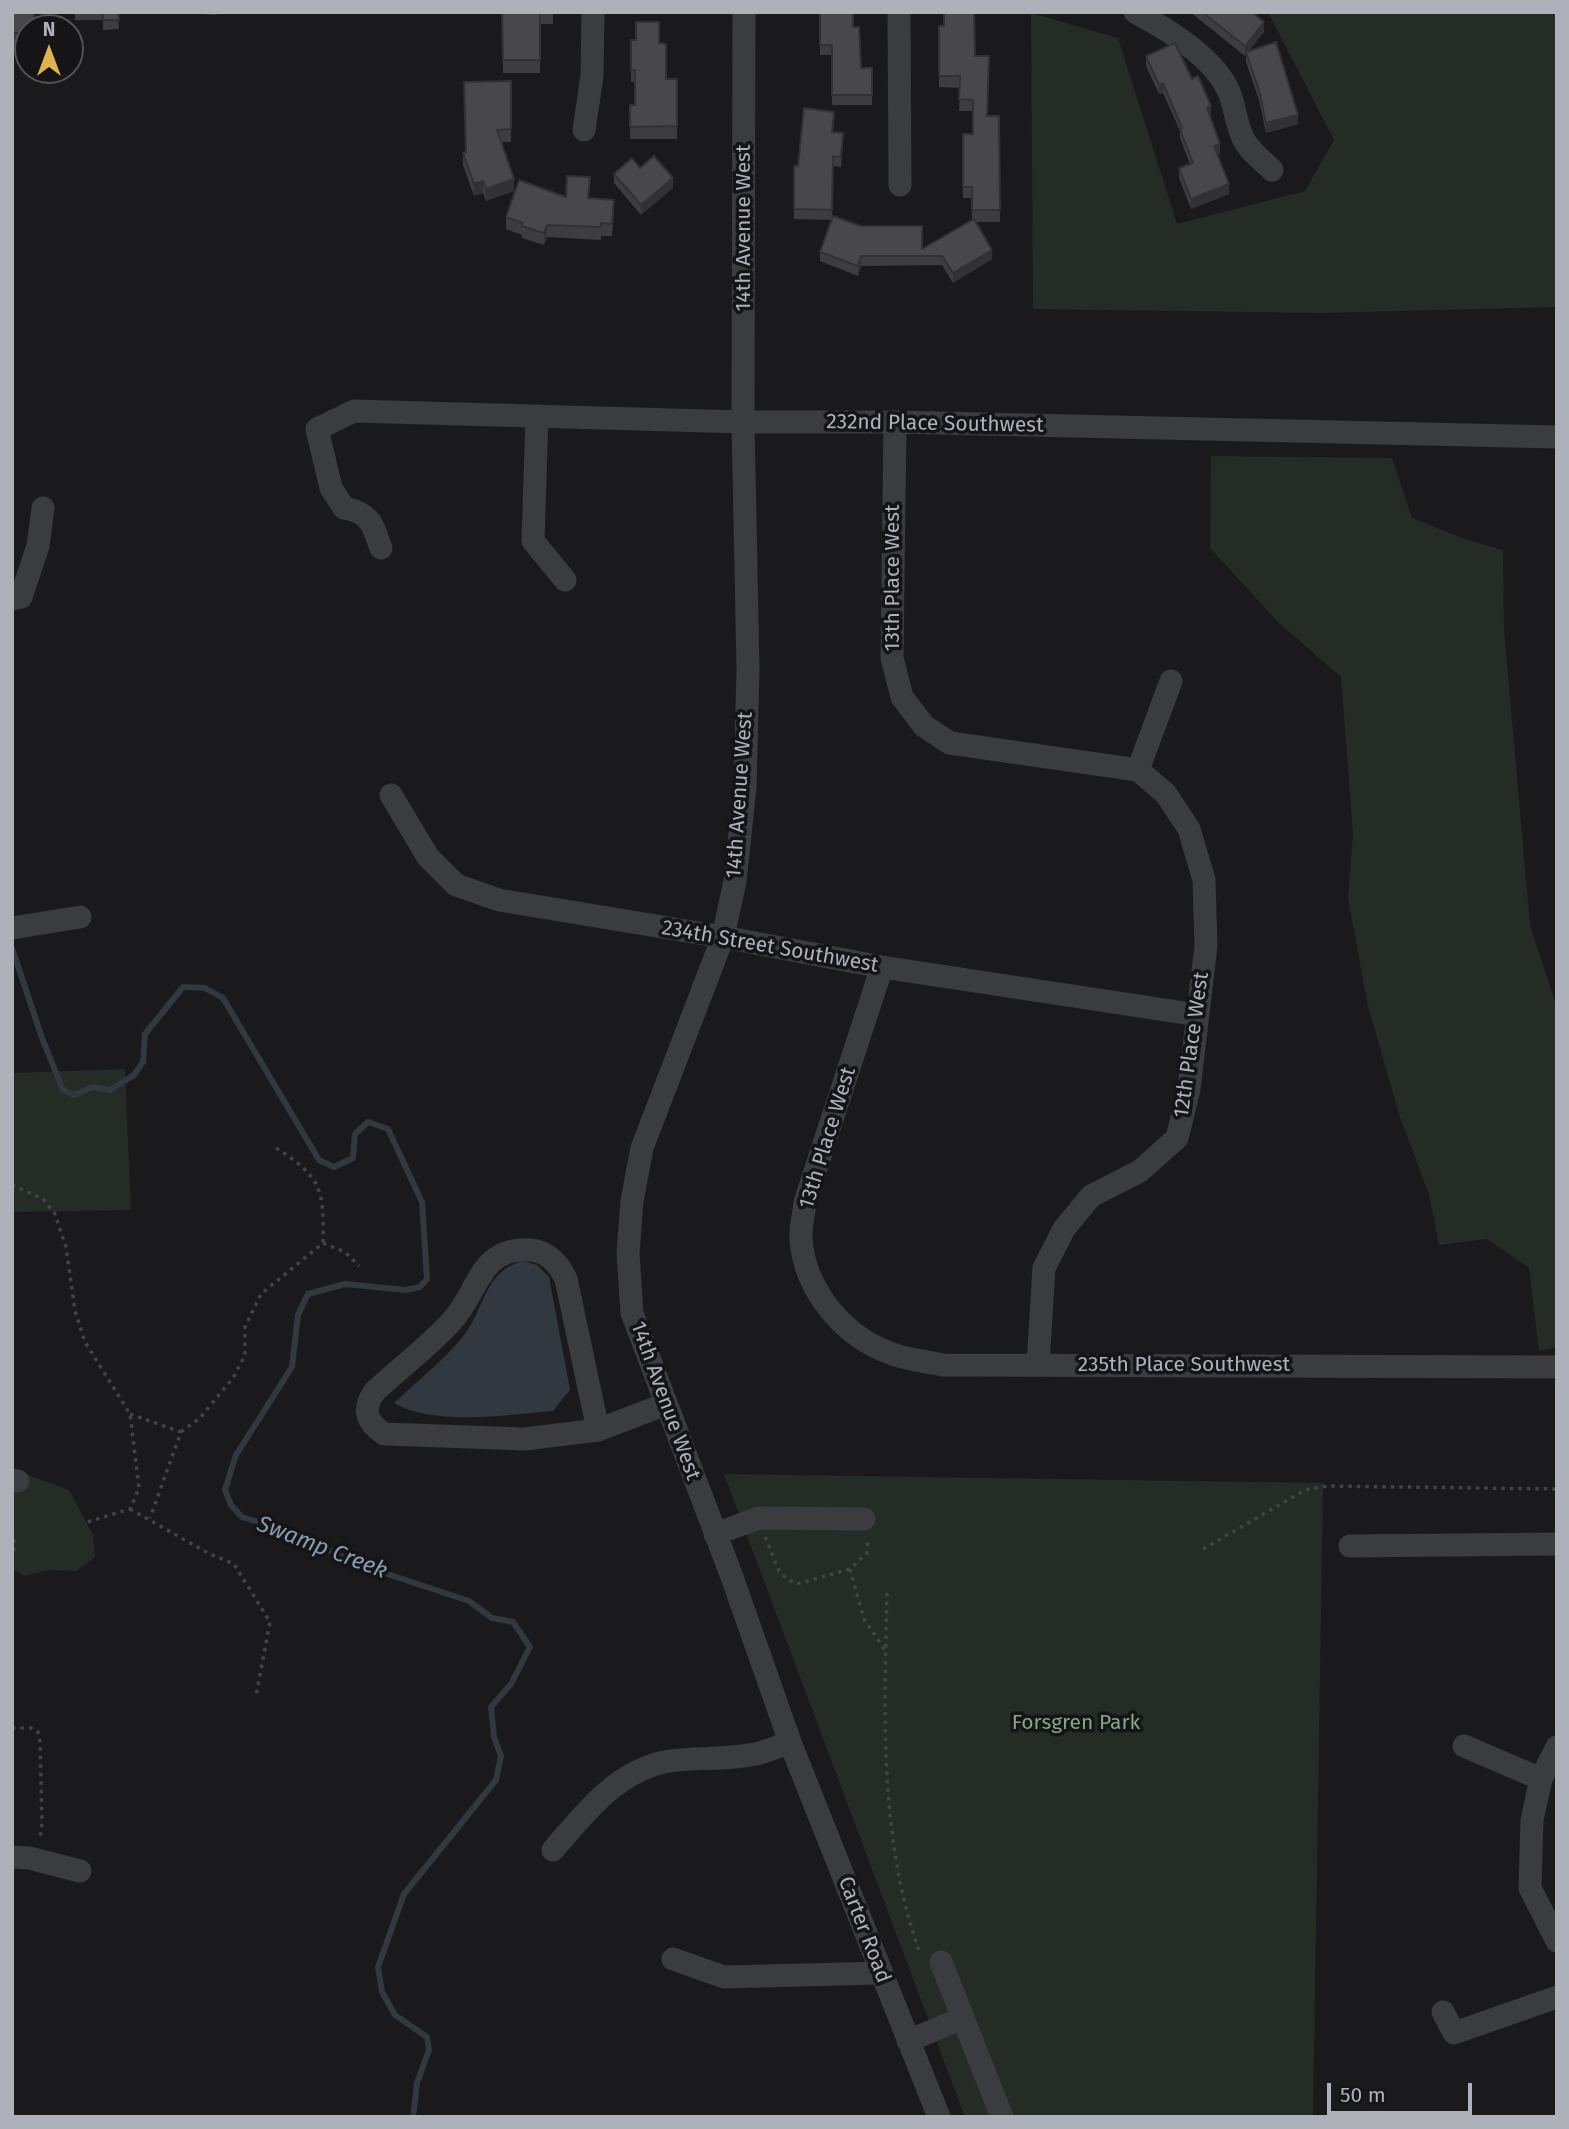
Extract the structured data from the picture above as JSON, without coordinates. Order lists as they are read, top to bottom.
{
  "streets": {
    "street": [
      "14th Avenue West",
      "232nd Place Southwest",
      "13th Place West",
      "234th Street Southwest",
      "12th Place West",
      "235th Place Southwest",
      "Carter Road"
    ]
  },
  "crossings": [
    ["14th Avenue West", "232nd Place Southwest"],
    ["14th Avenue West", "234th Street Southwest"],
    ["14th Avenue West", "Carter Road"],
    ["232nd Place Southwest", "13th Place West"],
    ["13th Place West", "234th Street Southwest"],
    ["13th Place West", "12th Place West"],
    ["13th Place West", "235th Place Southwest"],
    ["234th Street Southwest", "12th Place West"],
    ["12th Place West", "235th Place Southwest"]
  ],
  "water": ["Swamp Creek"],
  "parks": ["Forsgren Park"],
  "scale_bar": "50 m",
  "north": "top"
}
